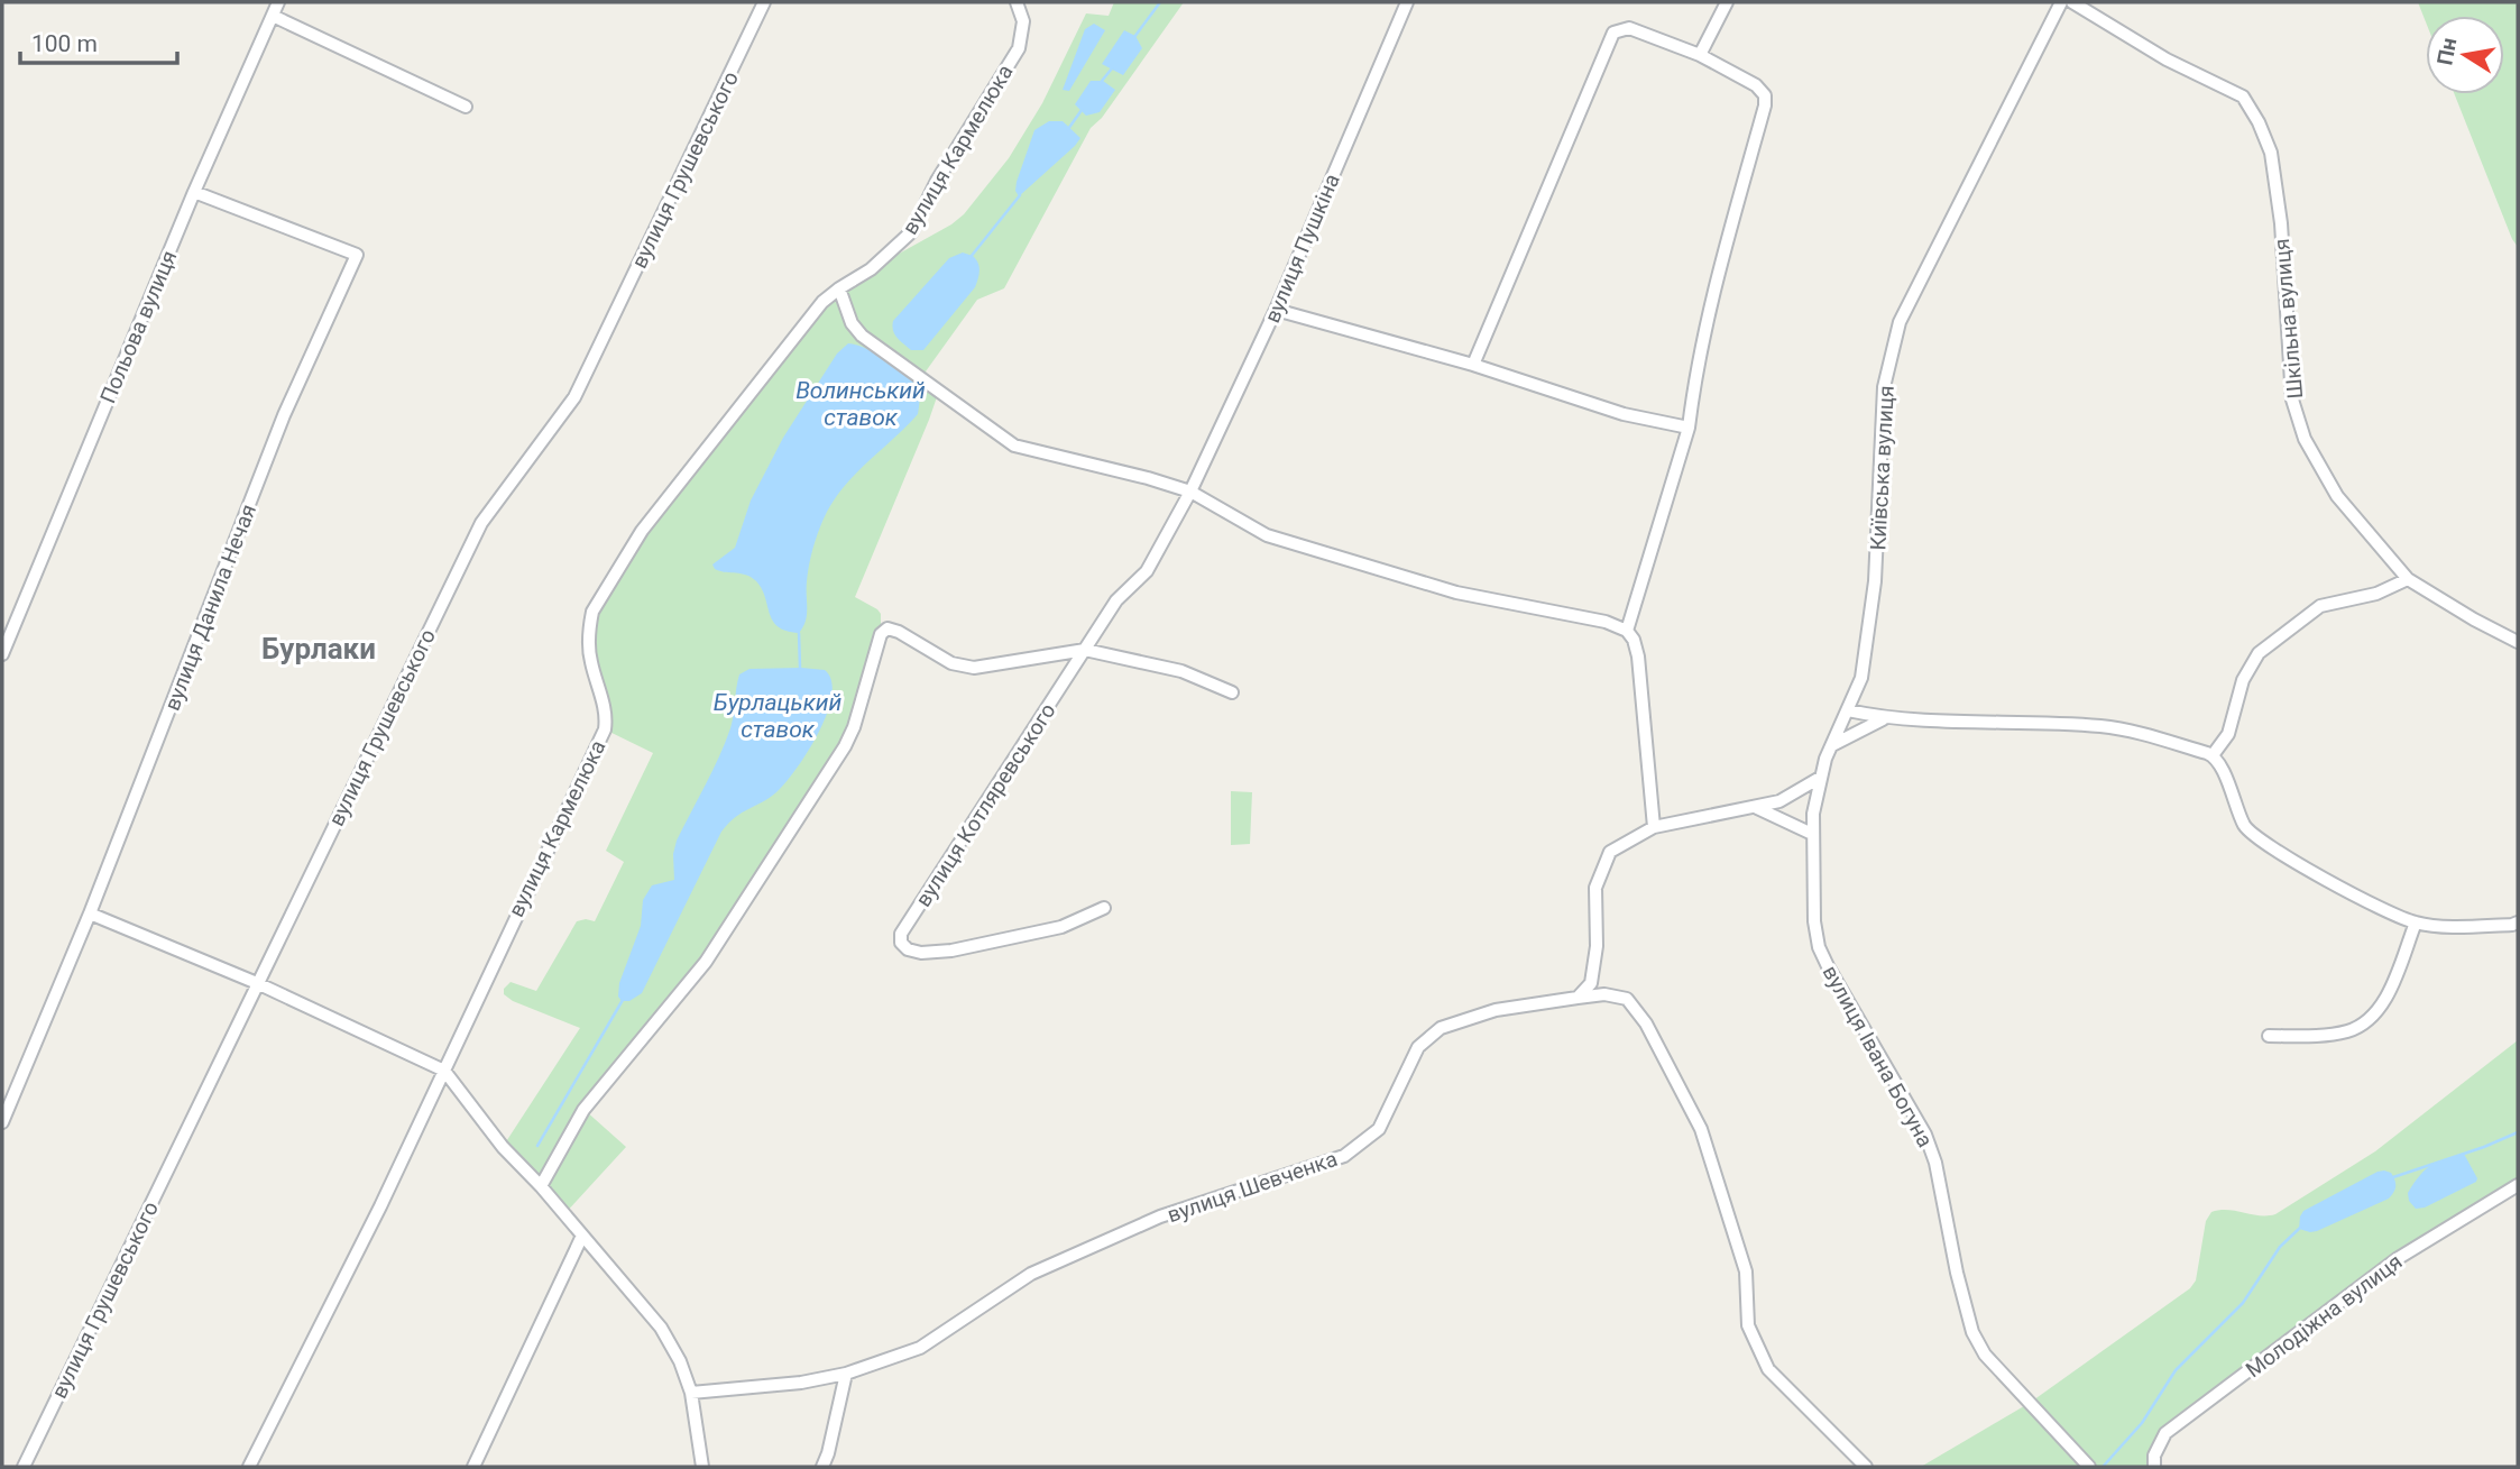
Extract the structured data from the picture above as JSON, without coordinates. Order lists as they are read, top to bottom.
{
  "streets": {
    "street": [
      "вулиця Кармелюка",
      "вулиця Грушевського",
      "вулиця Пушкіна",
      "Шкільна вулиця",
      "Польова вулиця",
      "Київська вулиця",
      "вулиця Данила Нечая",
      "вулиця Котляревського",
      "вулиця Івана Богуна",
      "вулиця Шевченка",
      "Молодіжна вулиця"
    ]
  },
  "crossings": [
    ["вулиця Пушкіна", "вулиця Котляревського"],
    ["Польова вулиця", "вулиця Данила Нечая"],
    ["Київська вулиця", "вулиця Івана Богуна"]
  ],
  "districts": ["Бурлаки"],
  "water": ["Волинський ставок", "Бурлацький ставок"],
  "scale_bar": "100 m",
  "north": "left"
}
